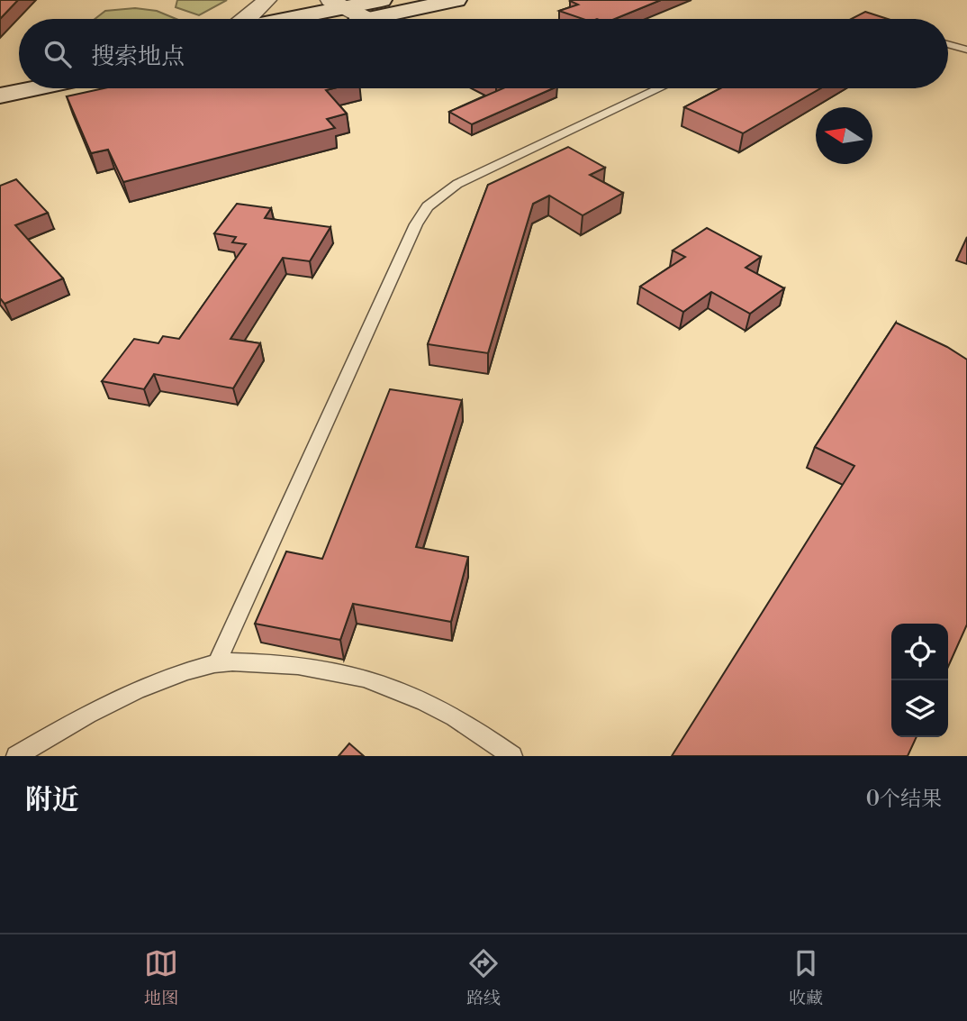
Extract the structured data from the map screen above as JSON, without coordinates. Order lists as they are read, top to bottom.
{
  "north": "left",
  "page": {
    "search": "搜索地点",
    "heading": ["附近", "0个结果"],
    "nav": ["地图", "路线", "收藏"]
  }
}
